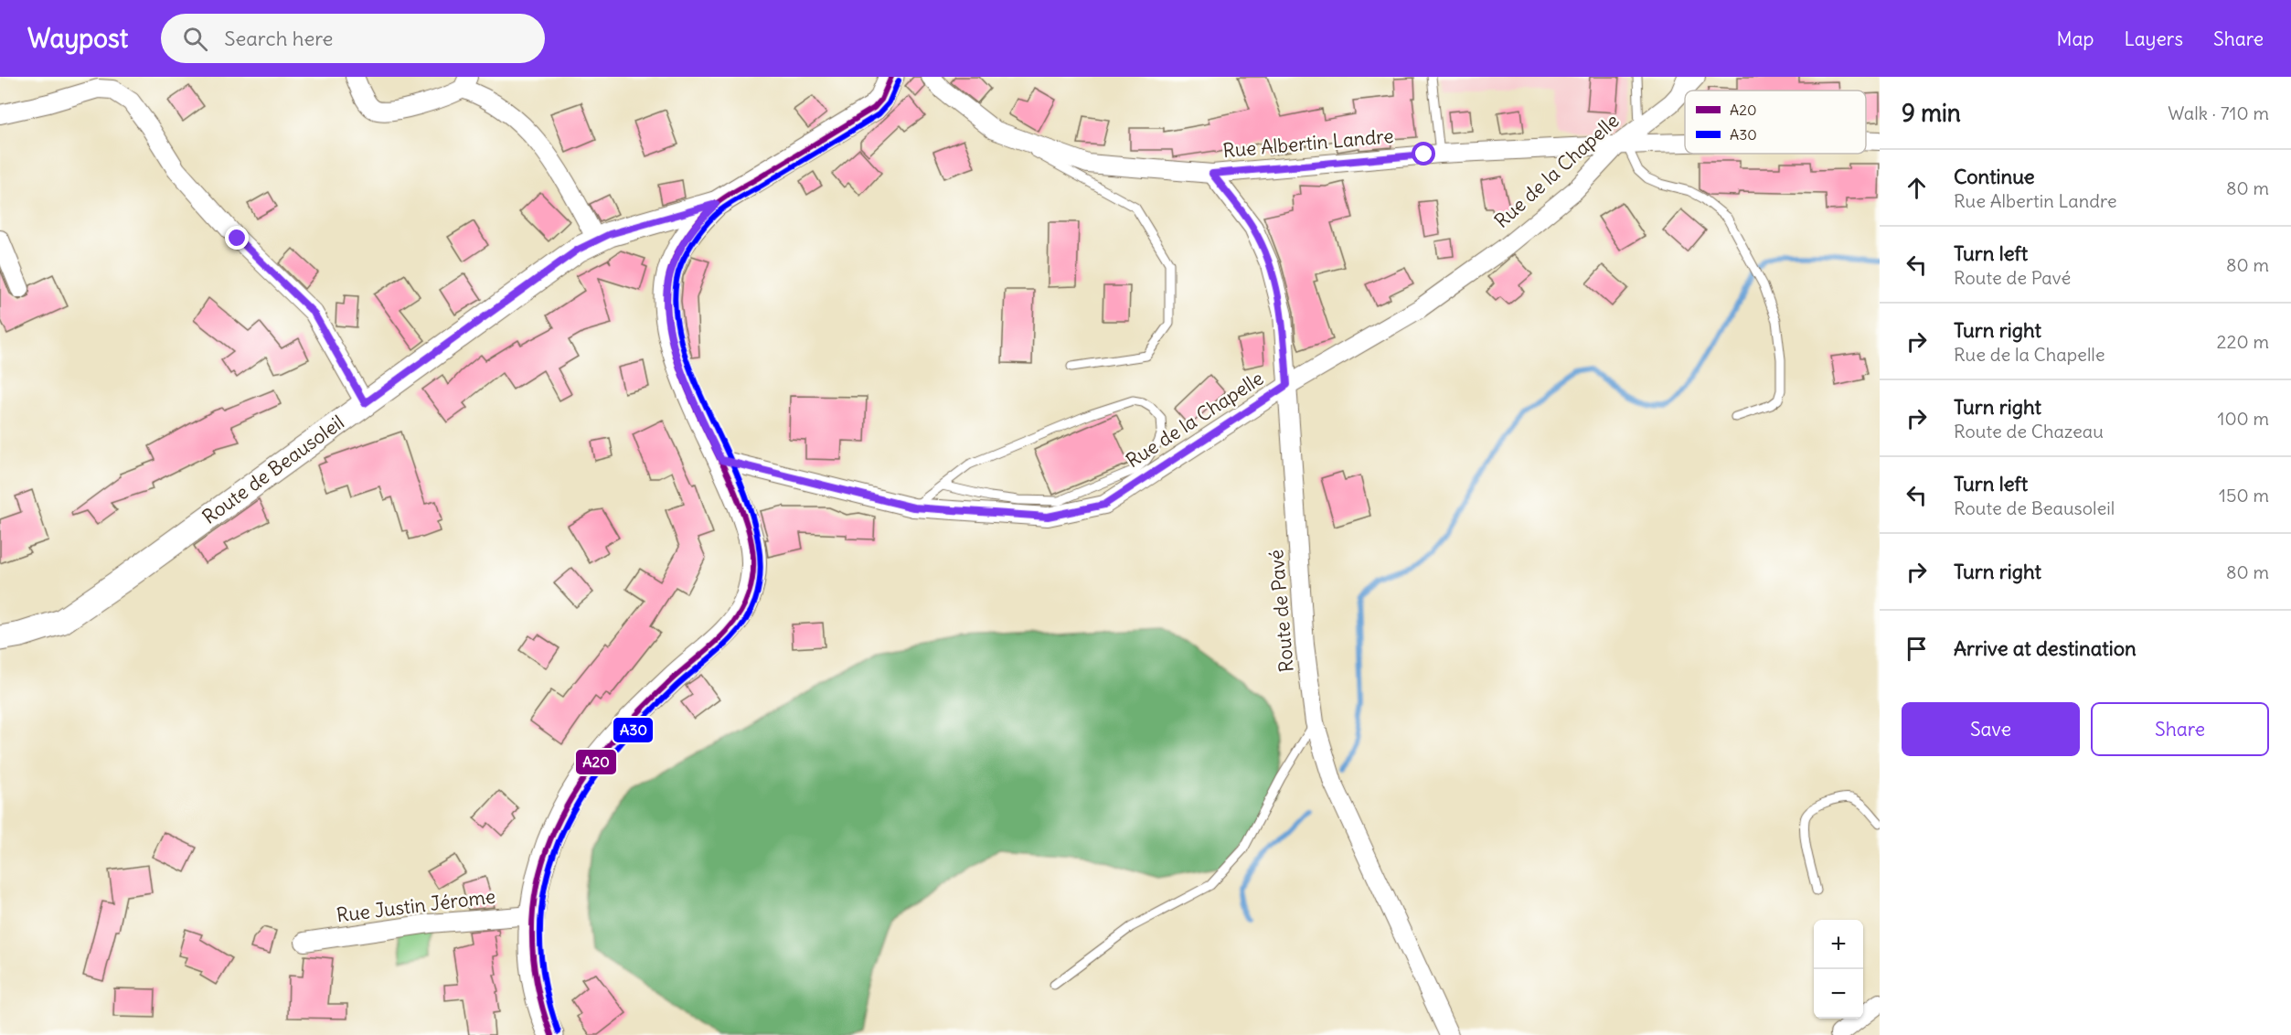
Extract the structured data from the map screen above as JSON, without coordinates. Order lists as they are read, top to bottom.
{
  "streets": {
    "main road": ["Route de Beausoleil"],
    "street": [
      "Rue Albertin Landre",
      "Rue de la Chapelle",
      "Route de Pavé",
      "Rue Justin Jérome"
    ]
  },
  "crossings": [
    ["Rue Albertin Landre", "Rue de la Chapelle"],
    ["Rue Albertin Landre", "Route de Pavé"],
    ["Rue de la Chapelle", "Route de Pavé"]
  ],
  "lines": ["transit line A20", "transit line A30"],
  "legend": ["A20", "A30"],
  "page": {
    "header": "Waypost",
    "search": "Search here",
    "nav": ["Map", "Layers", "Share"],
    "heading": ["9 min", "Walk · 710 m"],
    "list": [
      ["Continue", "Rue Albertin Landre", "80 m"],
      ["Turn left", "Route de Pavé", "80 m"],
      ["Turn right", "Rue de la Chapelle", "220 m"],
      ["Turn right", "Route de Chazeau", "100 m"],
      ["Turn left", "Route de Beausoleil", "150 m"],
      ["Turn right", "80 m"],
      "Arrive at destination"
    ],
    "buttons": ["Save", "Share"],
    "map_buttons": ["+", "−"]
  }
}
